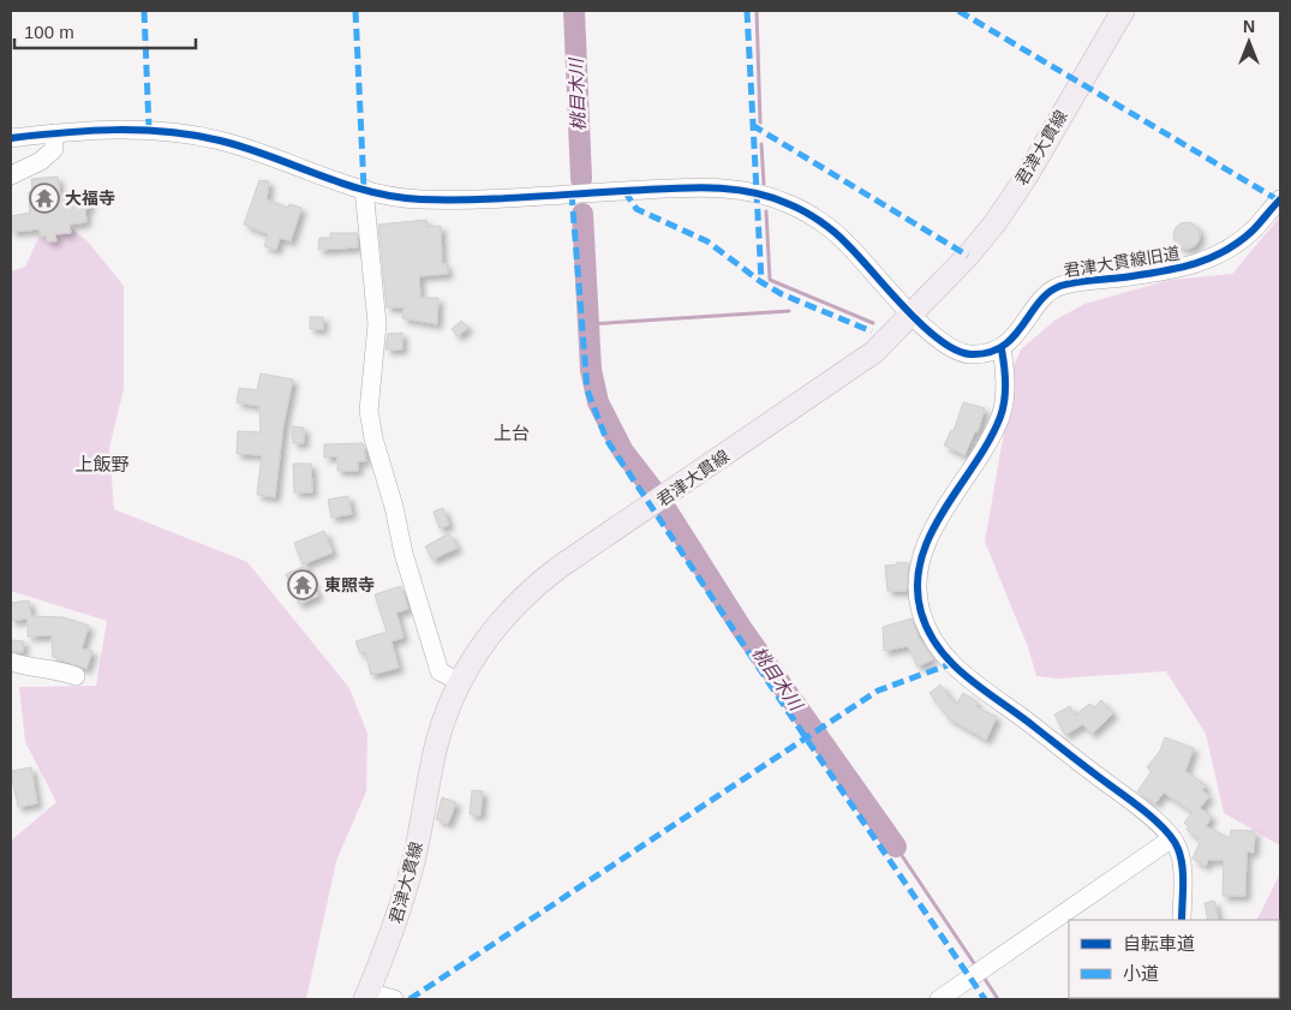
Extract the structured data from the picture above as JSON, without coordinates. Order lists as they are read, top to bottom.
{
  "streets": {
    "main road": ["君津大貫線"],
    "street": ["君津大貫線旧道"]
  },
  "districts": ["上台", "上飯野"],
  "water": ["桃目木川"],
  "places": {
    "temple": ["大福寺", "東照寺"]
  },
  "legend": ["自転車道", "小道"],
  "scale_bar": "100 m",
  "north": "top"
}
